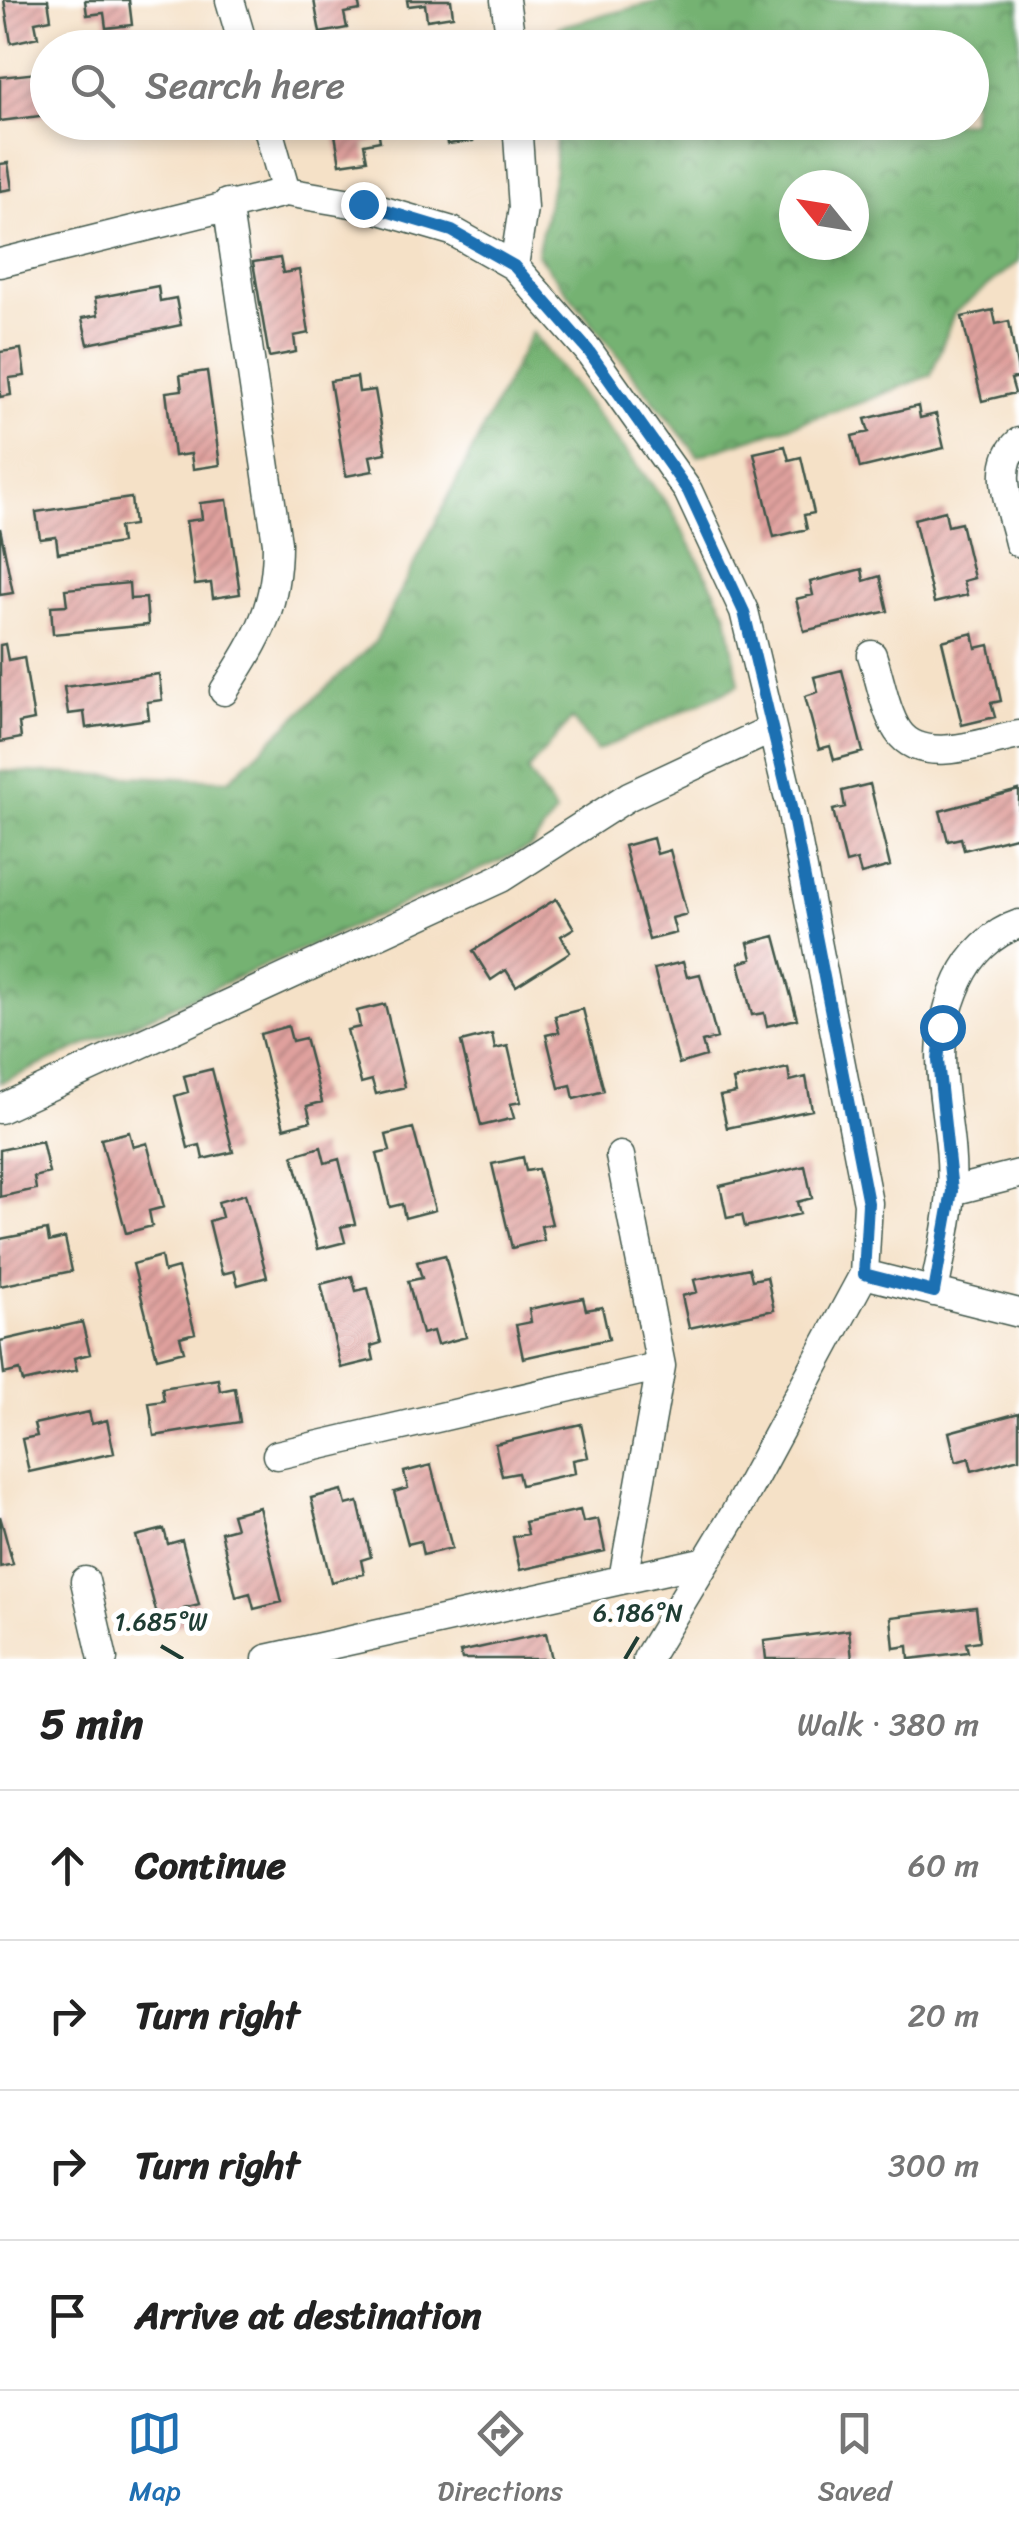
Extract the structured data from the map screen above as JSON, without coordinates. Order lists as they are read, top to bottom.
{
  "north": "top left",
  "page": {
    "search": "Search here",
    "heading": ["5 min", "Walk · 380 m"],
    "list": [
      ["Continue", "60 m"],
      ["Turn right", "20 m"],
      ["Turn right", "300 m"],
      "Arrive at destination"
    ],
    "nav": ["Map", "Directions", "Saved"]
  },
  "coordinates": ["6.186°N", "1.685°W"]
}
